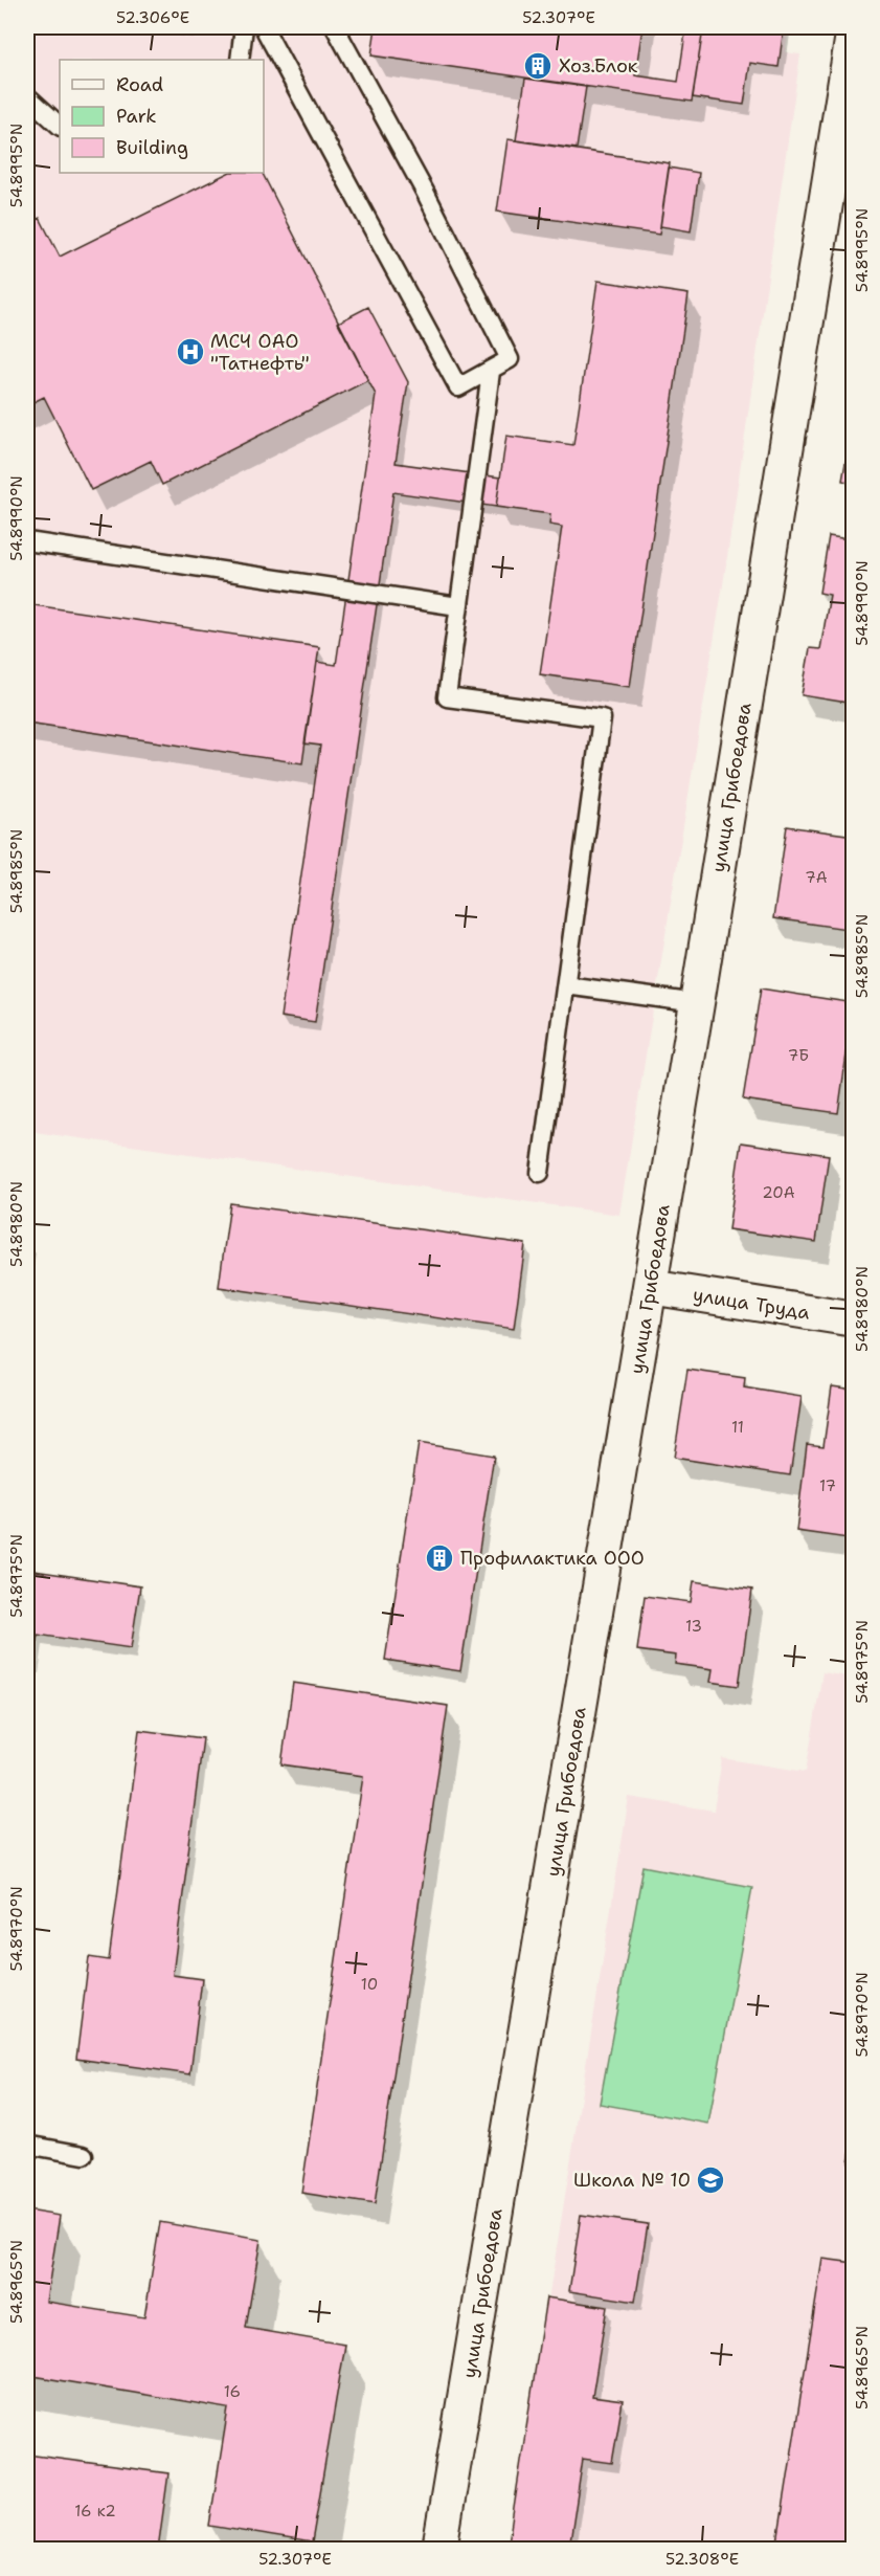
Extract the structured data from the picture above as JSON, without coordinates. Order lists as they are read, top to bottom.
{
  "streets": {
    "street": ["улица Грибоедова", "улица Труда"]
  },
  "crossings": [
    ["улица Грибоедова", "улица Труда"]
  ],
  "places": {
    "building": ["Хоз.Блок", "Профилактика ООО"],
    "hospital": ["МСЧ ОАО \"Татнефть\""],
    "school or university": ["Школа № 10"]
  },
  "house_numbers": [
    "7А",
    "7Б",
    "20А",
    "11",
    "17",
    "13",
    "10",
    "16",
    "16 к2"
  ],
  "legend": ["Road", "Park", "Building"],
  "coordinates": [
    "52.306°E",
    "52.307°E",
    "54.8995°N",
    "54.8990°N",
    "54.8985°N",
    "54.8980°N",
    "54.8975°N",
    "54.8970°N",
    "54.8965°N",
    "52.308°E"
  ]
}
